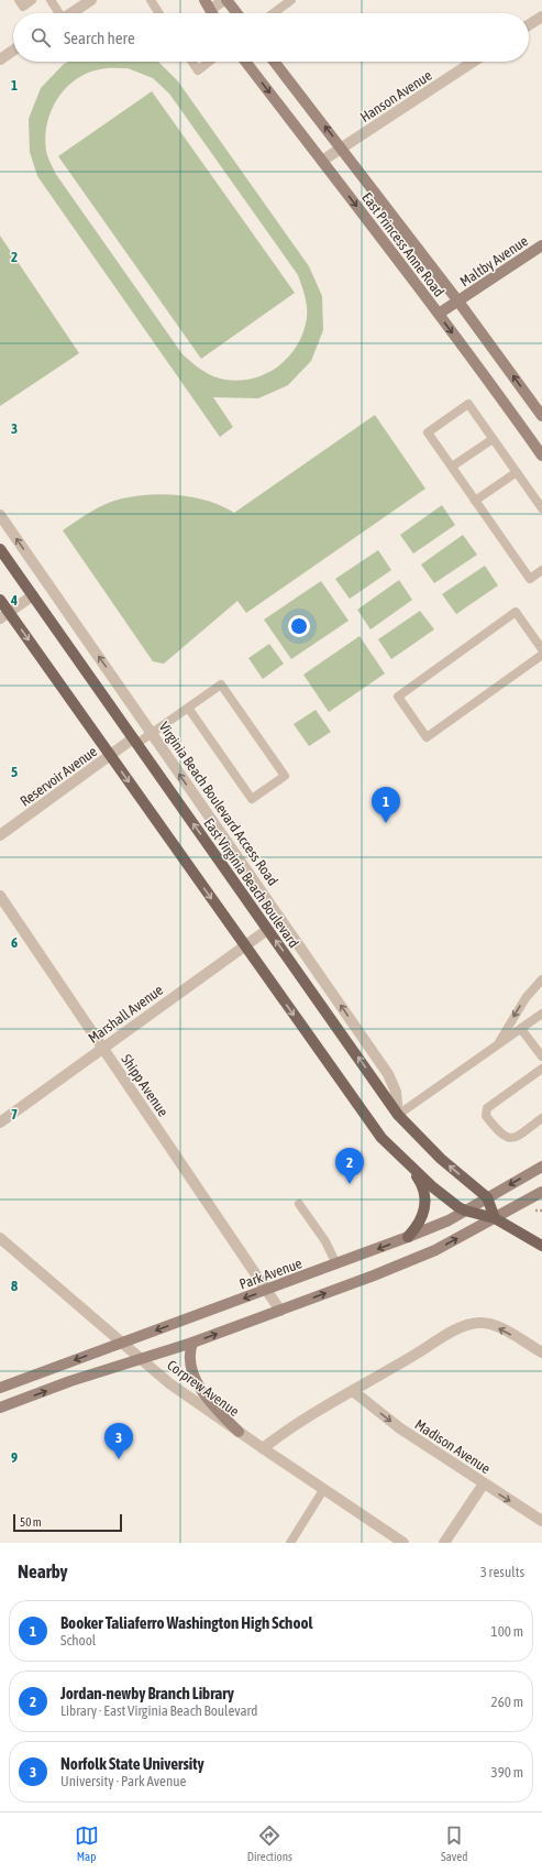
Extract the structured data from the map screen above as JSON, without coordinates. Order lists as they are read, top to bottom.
{
  "streets": {
    "main road": [
      "East Princess Anne Road",
      "Maltby Avenue",
      "East Virginia Beach Boulevard",
      "Park Avenue"
    ],
    "street": [
      "Hanson Avenue",
      "Reservoir Avenue",
      "Virginia Beach Boulevard Access Road",
      "Marshall Avenue",
      "Shipp Avenue",
      "Corprew Avenue",
      "Madison Avenue"
    ]
  },
  "crossings": [
    ["Hanson Avenue", "East Princess Anne Road"],
    ["East Princess Anne Road", "Maltby Avenue"],
    ["Reservoir Avenue", "East Virginia Beach Boulevard"],
    ["Virginia Beach Boulevard Access Road", "East Virginia Beach Boulevard"],
    ["East Virginia Beach Boulevard", "Marshall Avenue"],
    ["East Virginia Beach Boulevard", "Park Avenue"],
    ["Marshall Avenue", "Shipp Avenue"],
    ["Shipp Avenue", "Park Avenue"],
    ["Park Avenue", "Corprew Avenue"]
  ],
  "one_way": ["Virginia Beach Boulevard Access Road", "Madison Avenue"],
  "scale_bar": "50 m",
  "page": {
    "search": "Search here",
    "pins": ["1", "2", "3"],
    "scale": "50 m",
    "heading": ["Nearby", "3 results"],
    "list": [
      {
        "mark": "1",
        "name": "Booker Taliaferro Washington High School",
        "note": "School",
        "value": "100 m"
      },
      {
        "mark": "2",
        "name": "Jordan-newby Branch Library",
        "note": "Library · East Virginia Beach Boulevard",
        "value": "260 m"
      },
      {
        "mark": "3",
        "name": "Norfolk State University",
        "note": "University · Park Avenue",
        "value": "390 m"
      }
    ],
    "nav": ["Map", "Directions", "Saved"]
  },
  "grid": {
    "rows": [
      "1",
      "2",
      "3",
      "4",
      "5",
      "6",
      "7",
      "8",
      "9"
    ]
  }
}
